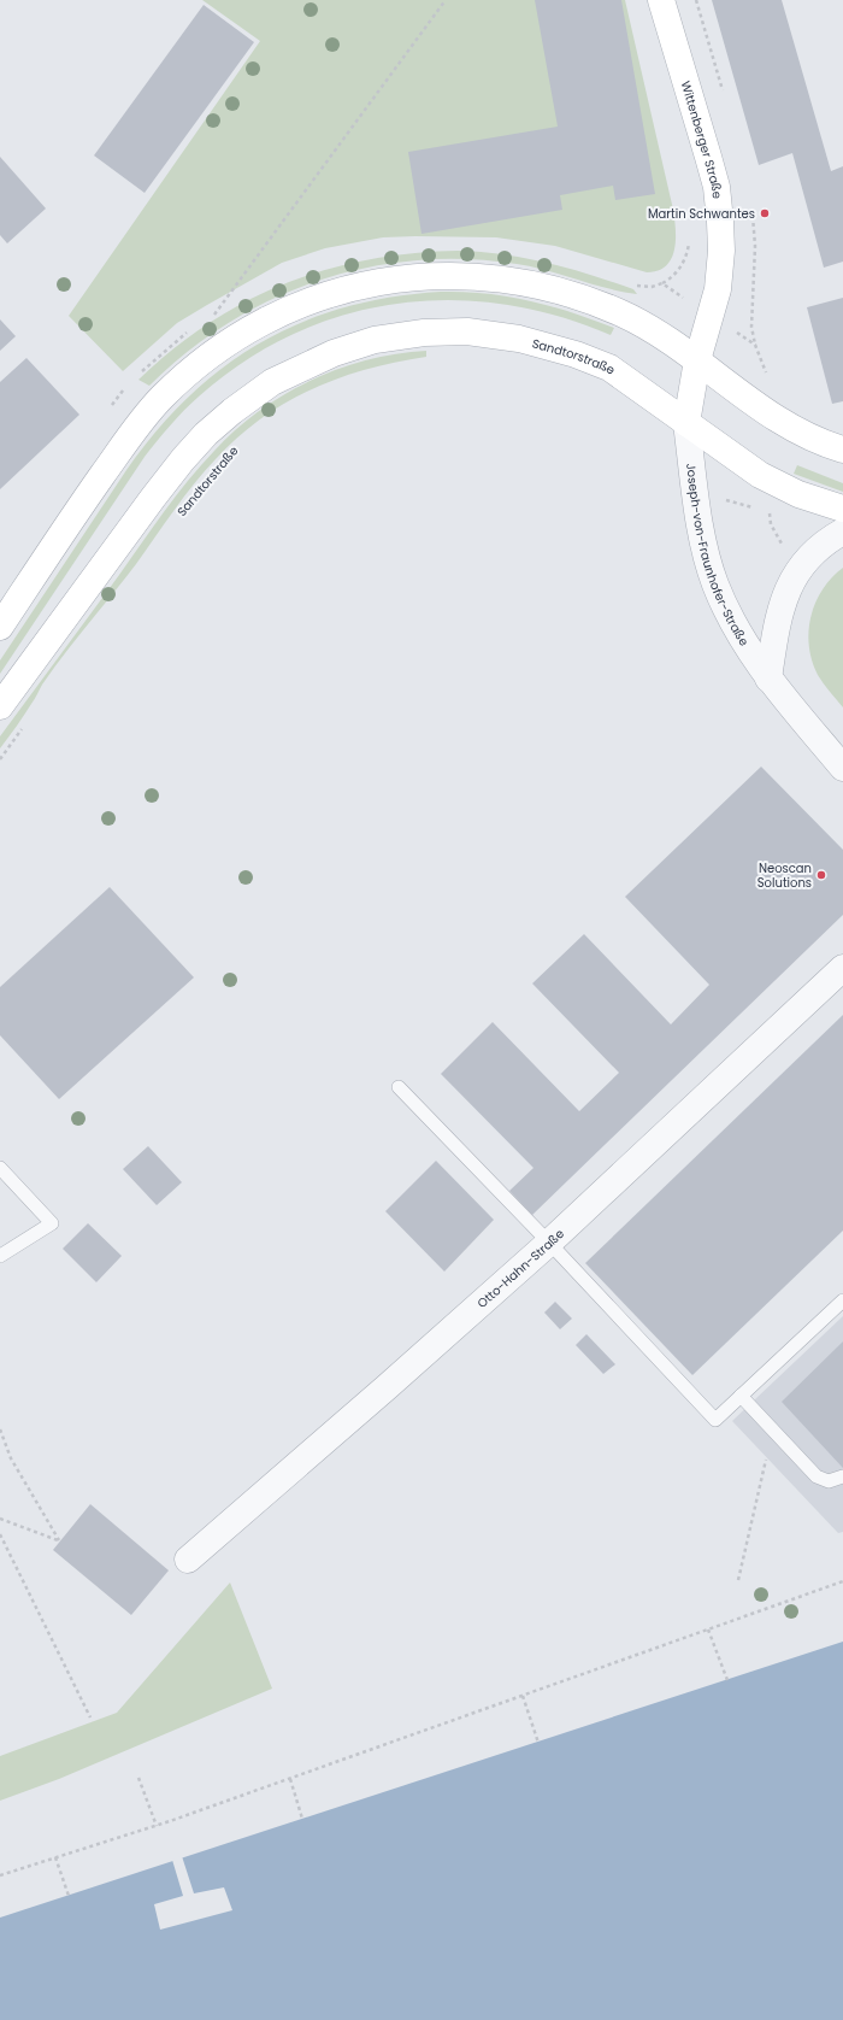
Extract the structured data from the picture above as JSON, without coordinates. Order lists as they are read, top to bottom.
{
  "streets": {
    "main road": ["Wittenberger Straße", "Sandtorstraße"],
    "street": ["Joseph-von-Fraunhofer-Straße", "Otto-Hahn-Straße"]
  },
  "crossings": [
    ["Wittenberger Straße", "Sandtorstraße"],
    ["Wittenberger Straße", "Joseph-von-Fraunhofer-Straße"],
    ["Sandtorstraße", "Joseph-von-Fraunhofer-Straße"]
  ],
  "places": ["Martin Schwantes", "Neoscan Solutions"]
}
